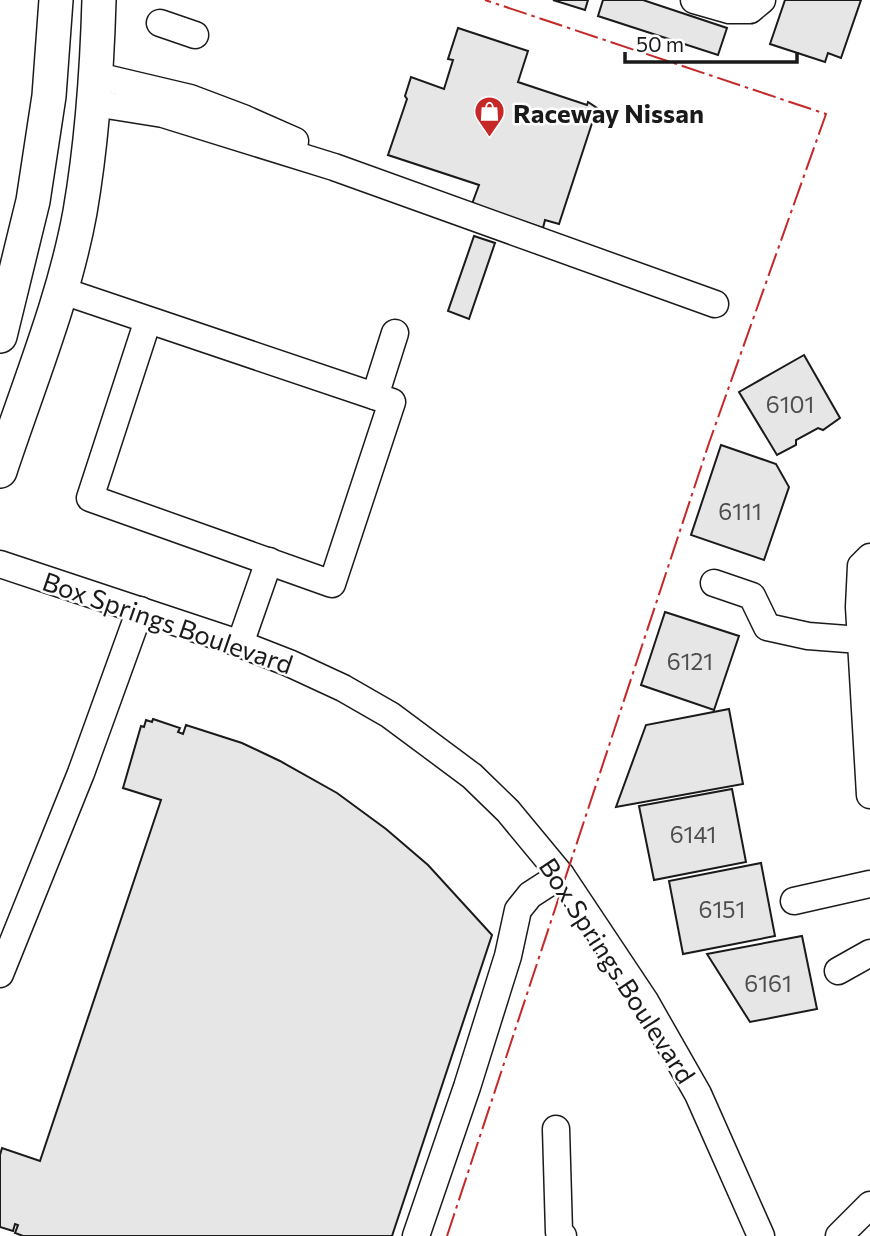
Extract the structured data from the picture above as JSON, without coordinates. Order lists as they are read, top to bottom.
{
  "streets": {
    "street": ["Box Springs Boulevard"]
  },
  "places": {
    "shop": ["Raceway Nissan"]
  },
  "house_numbers": [
    "6101",
    "6111",
    "6121",
    "6141",
    "6151",
    "6161"
  ],
  "scale_bar": "50 m"
}
